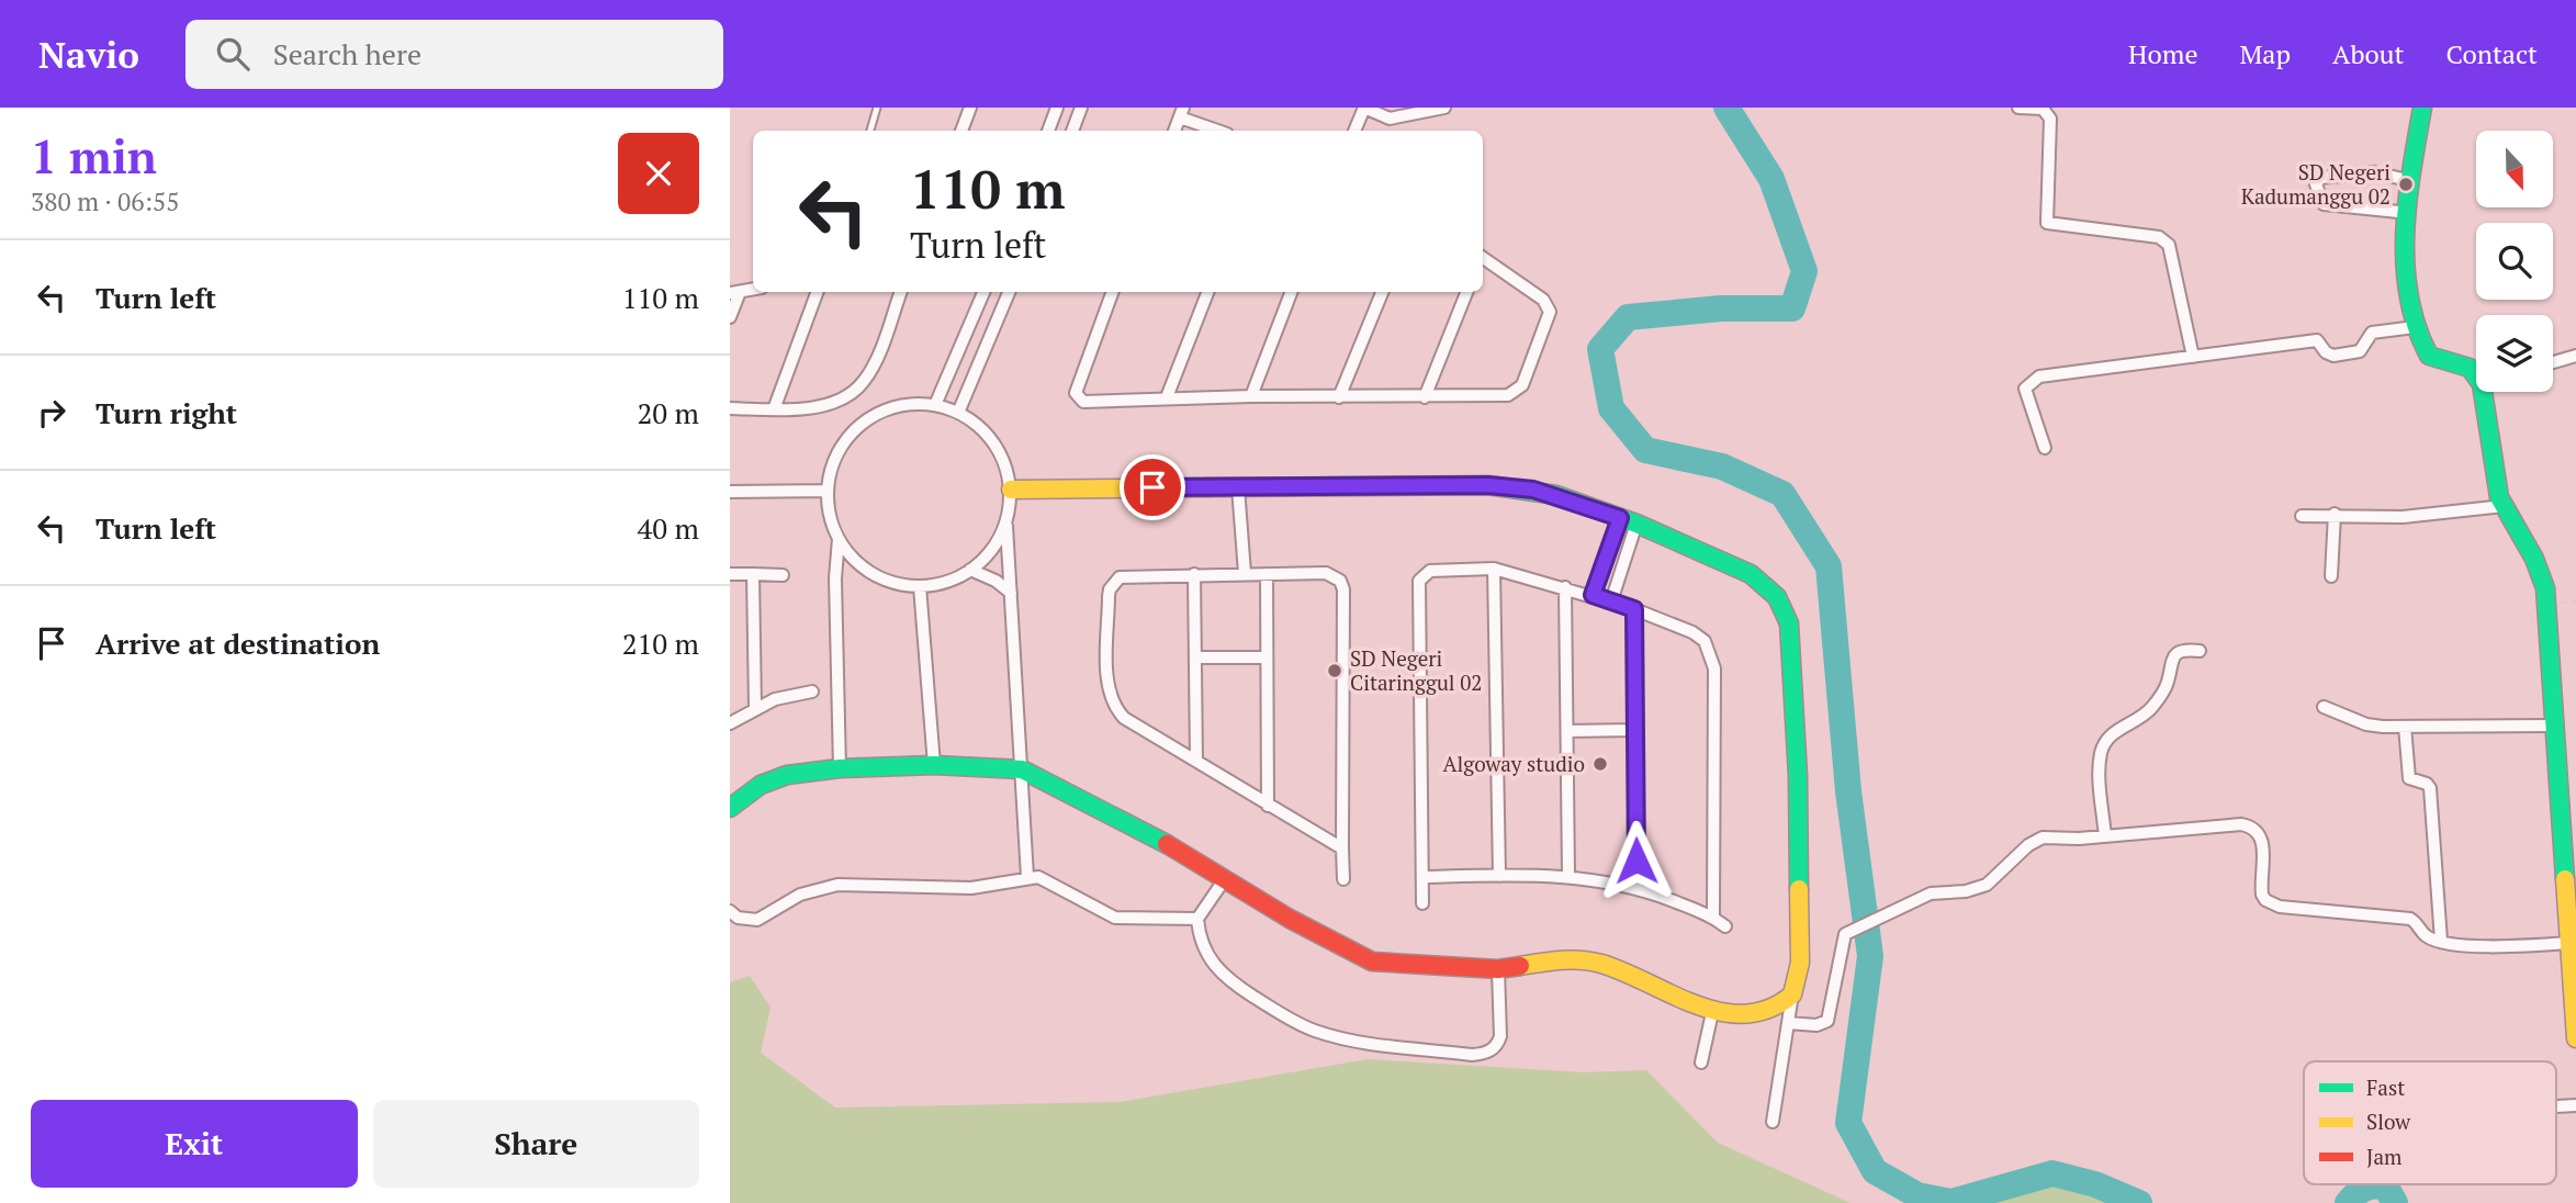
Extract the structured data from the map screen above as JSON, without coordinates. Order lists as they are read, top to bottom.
{
  "places": ["SD Negeri Kadumanggu 02", "SD Negeri Citaringgul 02", "Algoway studio"],
  "legend": ["Fast", "Slow", "Jam"],
  "north": "bottom",
  "page": {
    "header": "Navio",
    "search": "Search here",
    "nav": [
      "Home",
      "Map",
      "About",
      "Contact"
    ],
    "heading": ["1 min", "380 m · 06:55"],
    "turn": ["110 m", "Turn left"],
    "list": [
      {
        "name": "Turn left",
        "value": "110 m"
      },
      {
        "name": "Turn right",
        "value": "20 m"
      },
      {
        "name": "Turn left",
        "value": "40 m"
      },
      {
        "name": "Arrive at destination",
        "value": "210 m"
      }
    ],
    "buttons": ["Exit", "Share"]
  }
}
